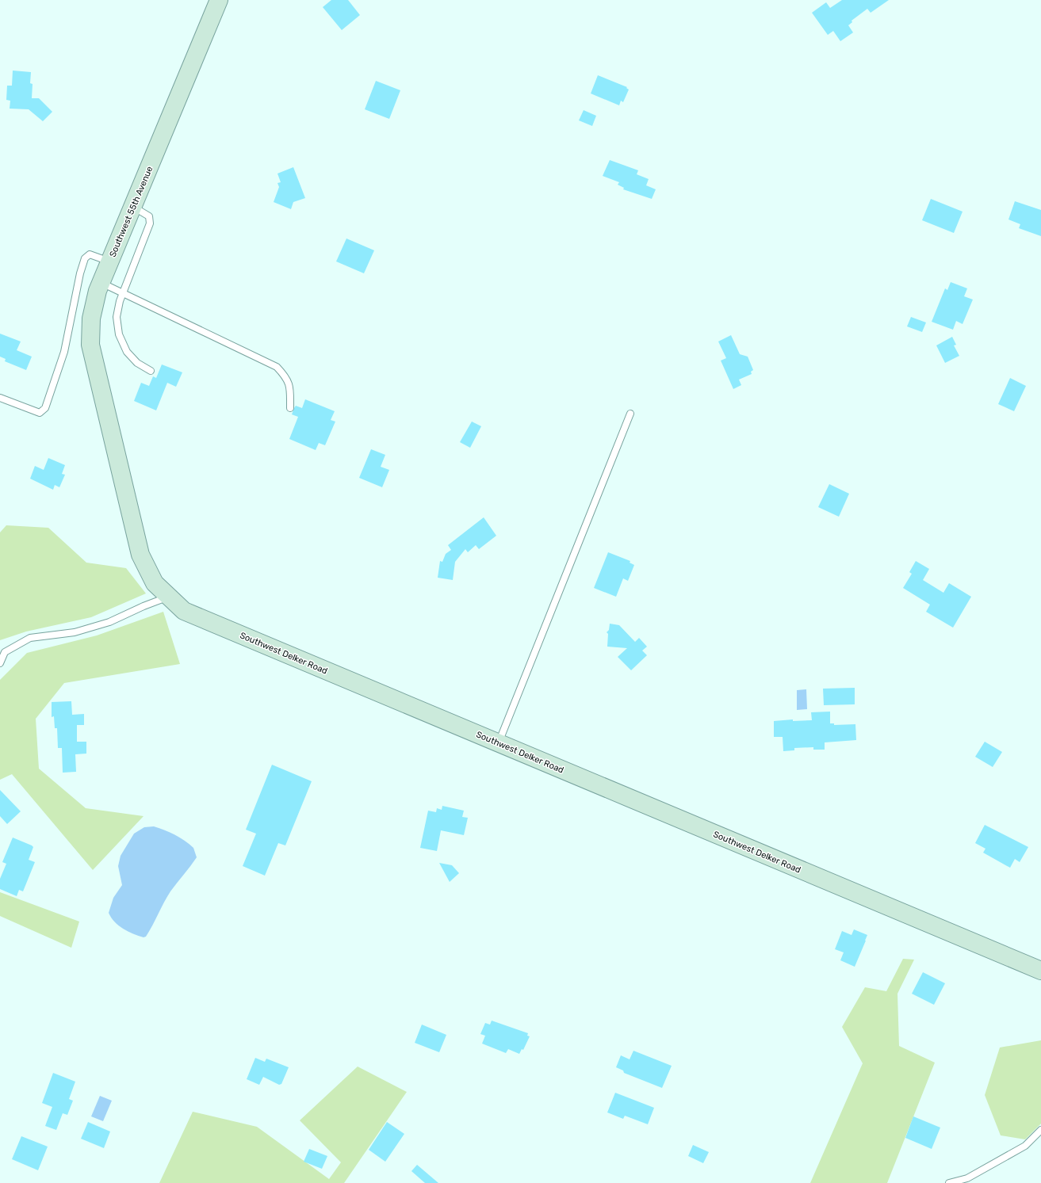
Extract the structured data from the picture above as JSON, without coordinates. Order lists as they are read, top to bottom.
{
  "streets": {
    "street": ["Southwest 55th Avenue", "Southwest Delker Road"]
  },
  "crossings": [
    ["Southwest 55th Avenue", "Southwest Delker Road"]
  ]
}
